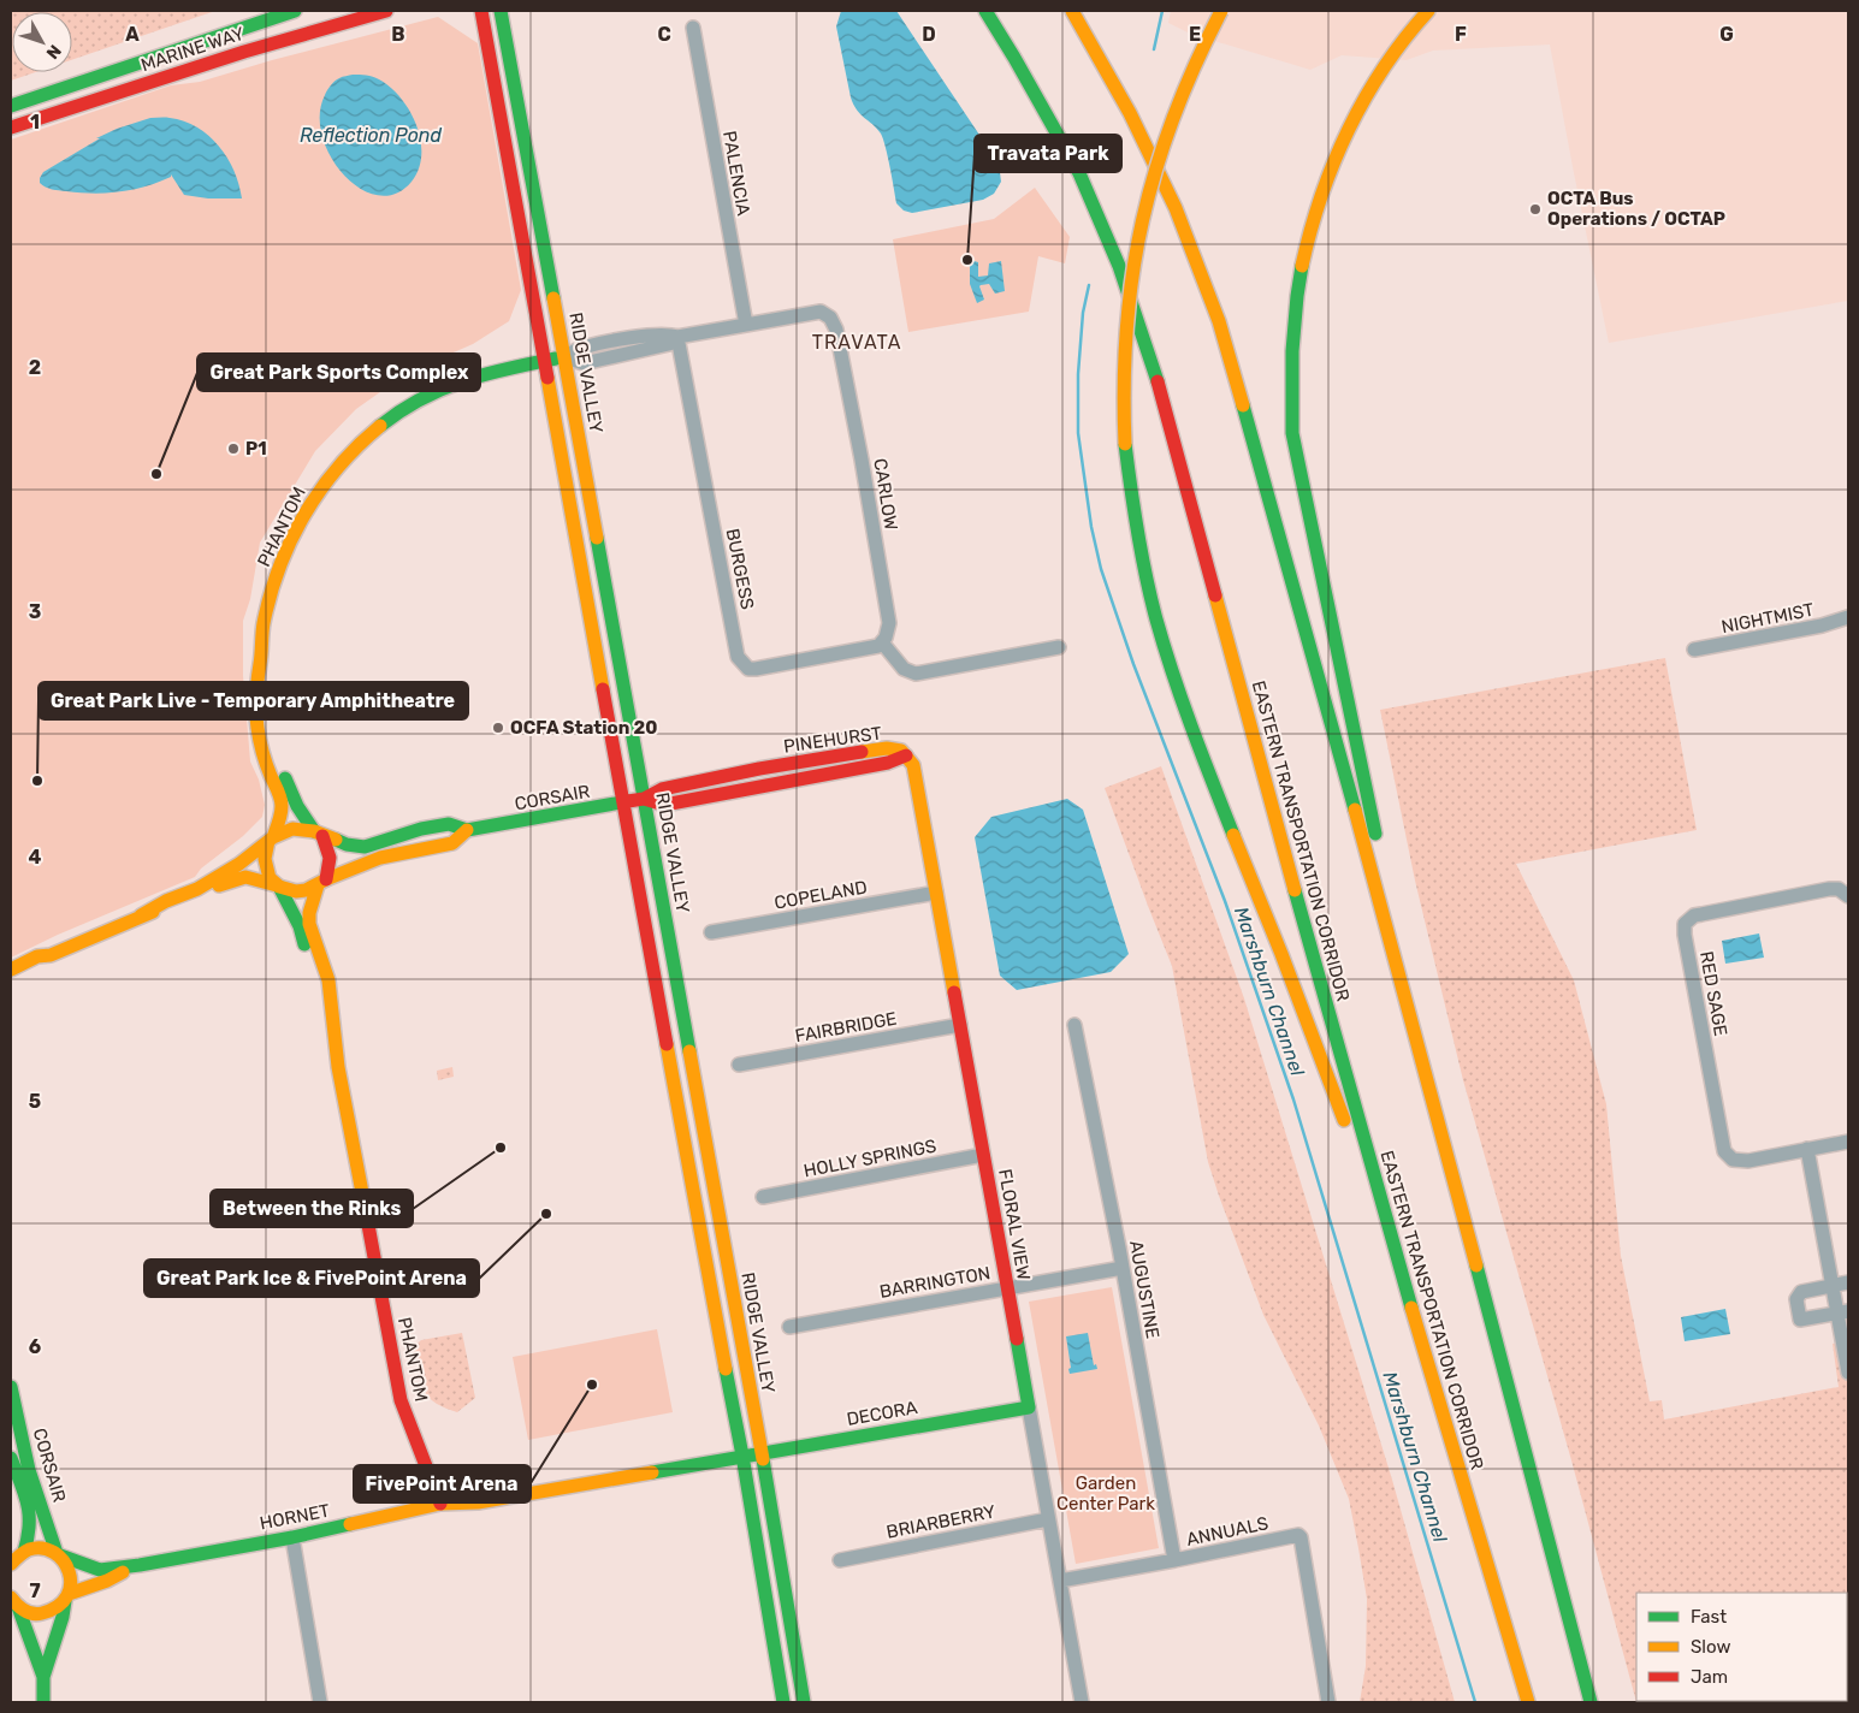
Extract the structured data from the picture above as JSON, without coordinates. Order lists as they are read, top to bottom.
{
  "streets": {
    "main road": [
      "MARINE WAY",
      "RIDGE VALLEY",
      "PHANTOM",
      "PINEHURST",
      "CORSAIR",
      "EASTERN TRANSPORTATION CORRIDOR",
      "FLORAL VIEW",
      "DECORA",
      "HORNET"
    ],
    "street": [
      "PALENCIA",
      "CARLOW",
      "BURGESS",
      "NIGHTMIST",
      "COPELAND",
      "RED SAGE",
      "FAIRBRIDGE",
      "HOLLY SPRINGS",
      "BARRINGTON",
      "AUGUSTINE",
      "BRIARBERRY",
      "ANNUALS"
    ]
  },
  "crossings": [
    ["PALENCIA", "CARLOW"],
    ["RIDGE VALLEY", "CARLOW"],
    ["RIDGE VALLEY", "PHANTOM"],
    ["RIDGE VALLEY", "PINEHURST"],
    ["RIDGE VALLEY", "CORSAIR"],
    ["RIDGE VALLEY", "DECORA"],
    ["RIDGE VALLEY", "HORNET"],
    ["CARLOW", "PHANTOM"],
    ["CARLOW", "BURGESS"],
    ["PHANTOM", "CORSAIR"],
    ["PHANTOM", "HORNET"],
    ["PINEHURST", "CORSAIR"],
    ["PINEHURST", "FLORAL VIEW"],
    ["CORSAIR", "HORNET"],
    ["COPELAND", "FLORAL VIEW"],
    ["FAIRBRIDGE", "FLORAL VIEW"],
    ["HOLLY SPRINGS", "FLORAL VIEW"],
    ["FLORAL VIEW", "BARRINGTON"],
    ["FLORAL VIEW", "DECORA"],
    ["FLORAL VIEW", "BRIARBERRY"],
    ["FLORAL VIEW", "ANNUALS"],
    ["BARRINGTON", "AUGUSTINE"],
    ["AUGUSTINE", "ANNUALS"],
    ["DECORA", "HORNET"]
  ],
  "districts": ["TRAVATA"],
  "water": ["Reflection Pond", "Marshburn Channel"],
  "parks": ["Garden Center Park"],
  "places": [
    "OCTA Bus Operations / OCTAP",
    "Travata Park",
    "P1",
    "Great Park Sports Complex",
    "OCFA Station 20",
    "Great Park Live - Temporary Amphitheatre",
    "Between the Rinks",
    "Great Park Ice & FivePoint Arena",
    "FivePoint Arena"
  ],
  "legend": ["Fast", "Slow", "Jam"],
  "north": "bottom right",
  "grid": {
    "columns": [
      "A",
      "B",
      "C",
      "D",
      "E",
      "F",
      "G"
    ],
    "rows": [
      "1",
      "2",
      "3",
      "4",
      "5",
      "6",
      "7"
    ]
  }
}
